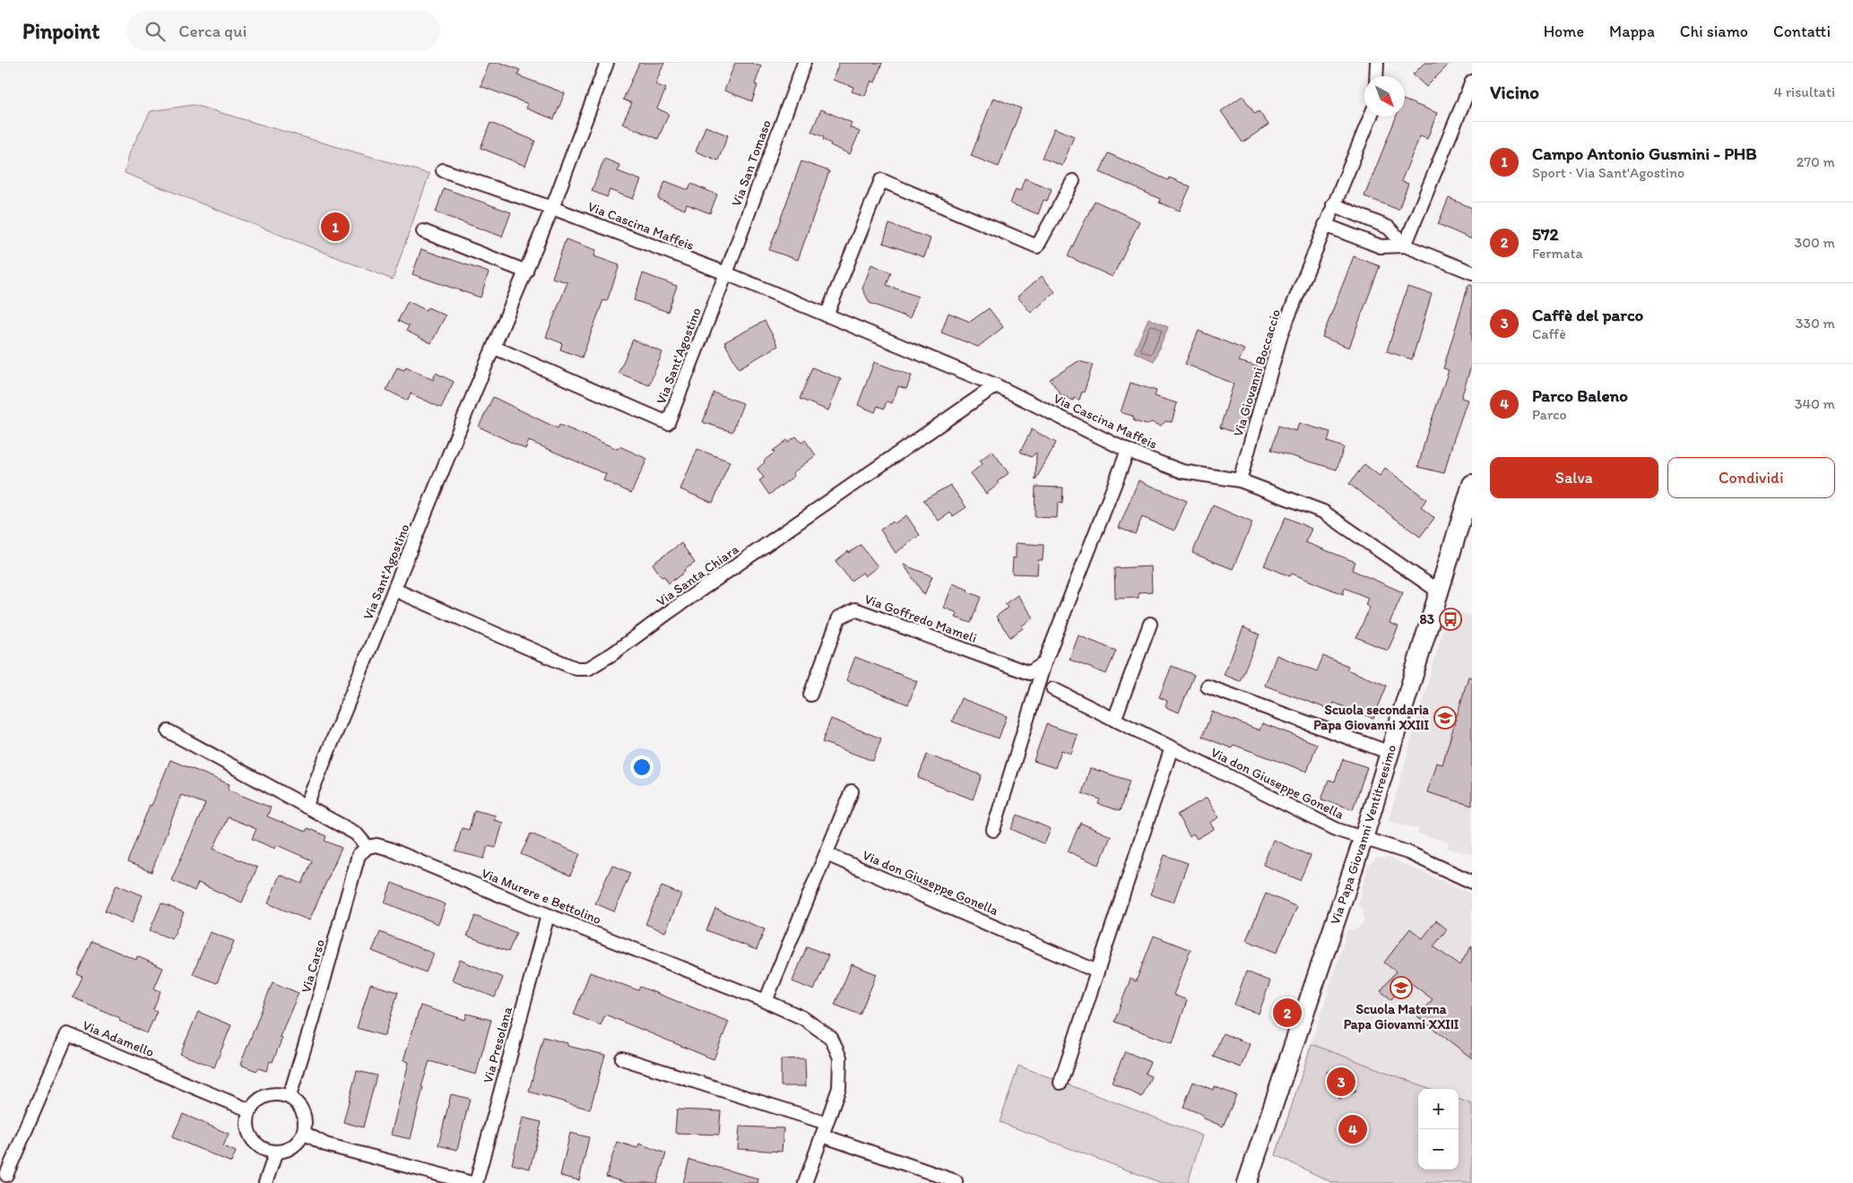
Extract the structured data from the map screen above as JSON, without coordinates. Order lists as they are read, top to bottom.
{
  "streets": {
    "street": [
      "Via San Tomaso",
      "Via Cascina Maffeis",
      "Via Sant'Agostino",
      "Via Giovanni Boccaccio",
      "Via Santa Chiara",
      "Via Goffredo Mameli",
      "Via don Giuseppe Gonella",
      "Via Papa Giovanni Ventitreesimo",
      "Via Murere e Bettolino",
      "Via Carso",
      "Via Adamello",
      "Via Presolana"
    ]
  },
  "crossings": [
    ["Via San Tomaso", "Via Cascina Maffeis"],
    ["Via San Tomaso", "Via Sant'Agostino"],
    ["Via Cascina Maffeis", "Via Sant'Agostino"],
    ["Via Cascina Maffeis", "Via Giovanni Boccaccio"],
    ["Via Cascina Maffeis", "Via Santa Chiara"],
    ["Via Cascina Maffeis", "Via Papa Giovanni Ventitreesimo"],
    ["Via Sant'Agostino", "Via Santa Chiara"],
    ["Via don Giuseppe Gonella", "Via Papa Giovanni Ventitreesimo"],
    ["Via Murere e Bettolino", "Via Carso"],
    ["Via Murere e Bettolino", "Via Presolana"],
    ["Via Carso", "Via Adamello"]
  ],
  "places": {
    "bus stop": ["83"],
    "school or university": ["Scuola secondaria Papa Giovanni XXIII", "Scuola Materna Papa Giovanni XXIII"]
  },
  "north": "bottom right",
  "page": {
    "header": "Pinpoint",
    "search": "Cerca qui",
    "nav": [
      "Home",
      "Mappa",
      "Chi siamo",
      "Contatti"
    ],
    "heading": ["Vicino", "4 risultati"],
    "list": [
      {
        "mark": "1",
        "name": "Campo Antonio Gusmini - PHB",
        "note": "Sport · Via Sant'Agostino",
        "value": "270 m"
      },
      {
        "mark": "2",
        "name": "572",
        "note": "Fermata",
        "value": "300 m"
      },
      {
        "mark": "3",
        "name": "Caffè del parco",
        "note": "Caffè",
        "value": "330 m"
      },
      {
        "mark": "4",
        "name": "Parco Baleno",
        "note": "Parco",
        "value": "340 m"
      }
    ],
    "pins": [
      "1",
      "2",
      "3",
      "4"
    ],
    "buttons": ["Salva", "Condividi"],
    "map_buttons": ["+", "−"]
  }
}
